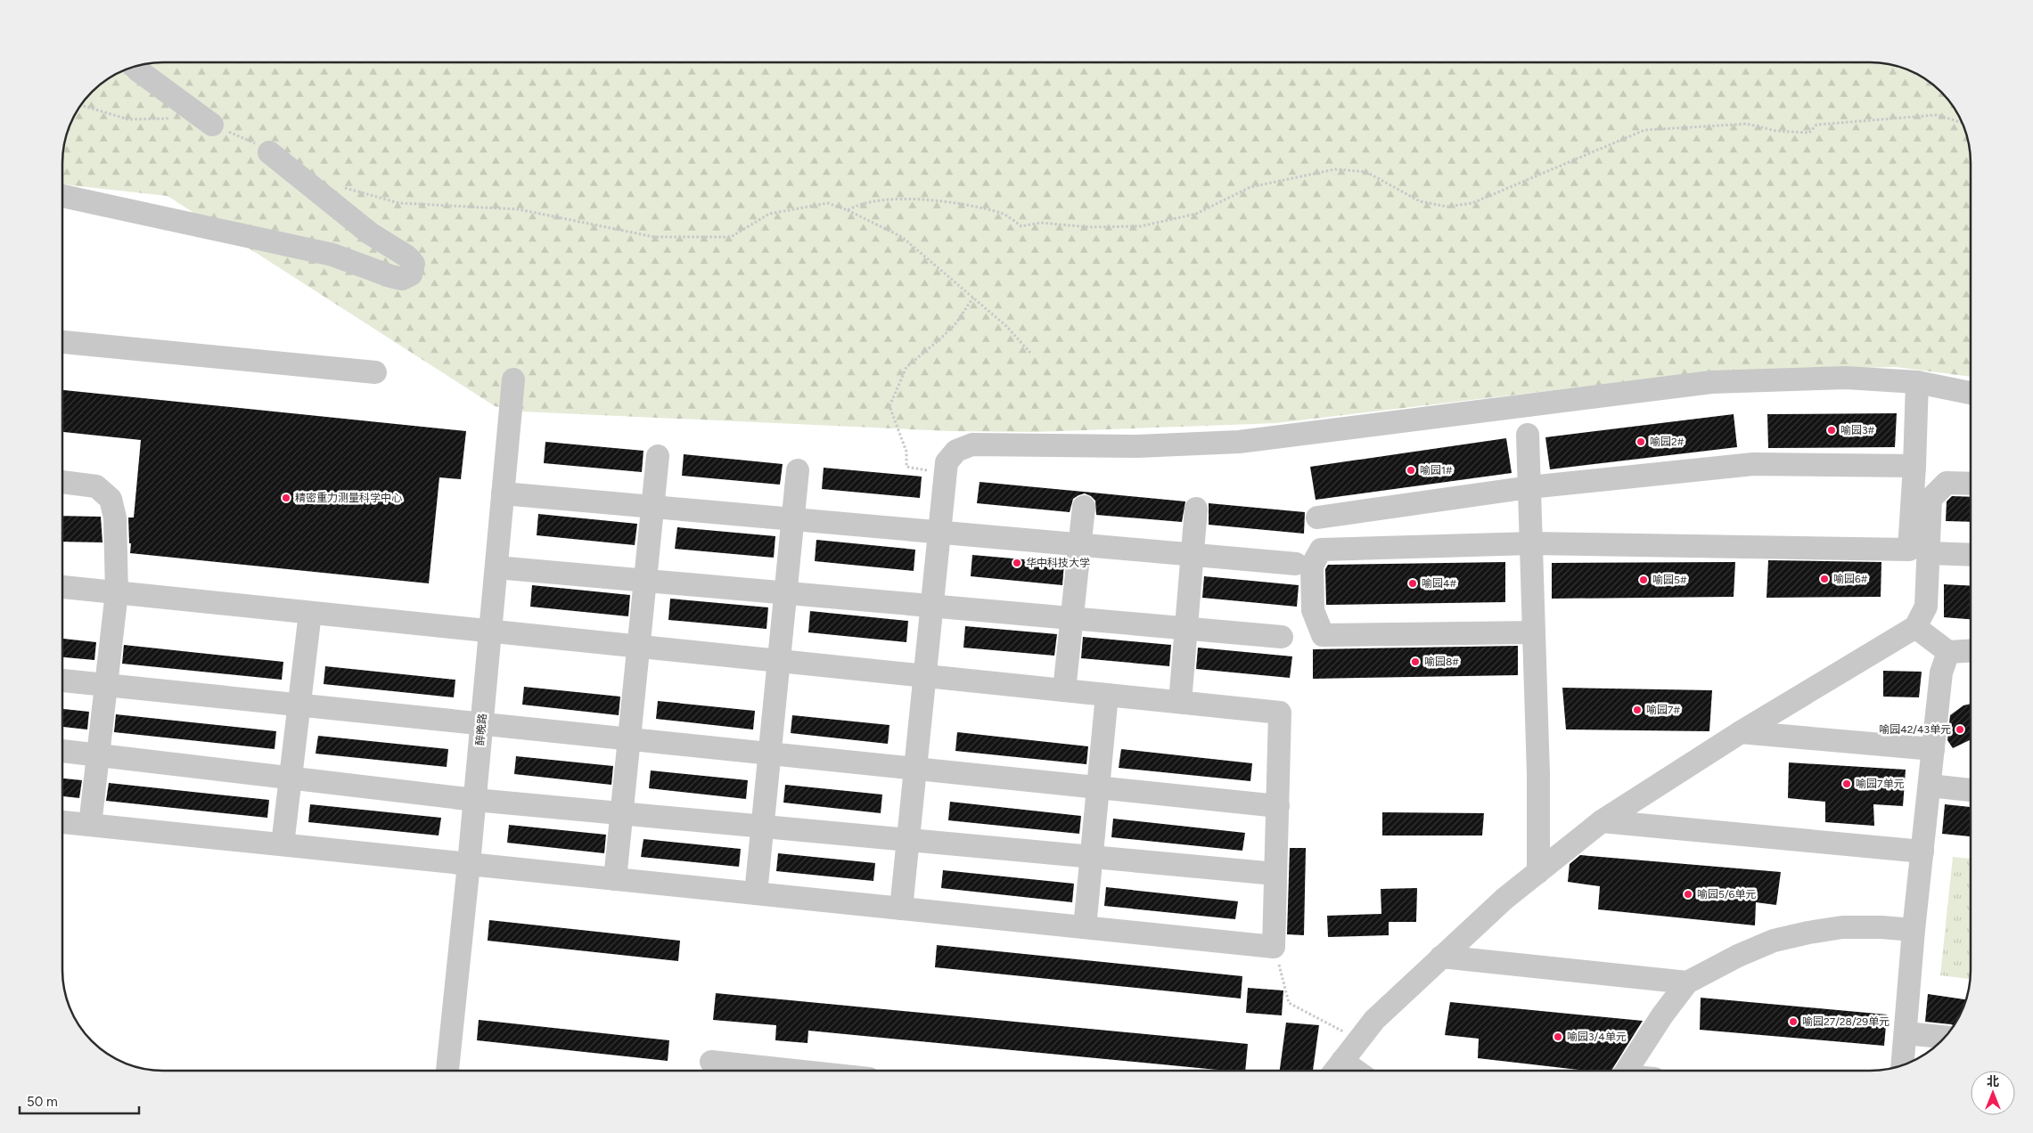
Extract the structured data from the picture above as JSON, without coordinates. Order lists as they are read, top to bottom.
{
  "streets": {
    "street": ["醉晚路"]
  },
  "places": [
    "喻园3#",
    "喻园2#",
    "喻园1#",
    "精密重力测量科学中心",
    "华中科技大学",
    "喻园6#",
    "喻园5#",
    "喻园4#",
    "喻园8#",
    "喻园7#",
    "喻园42/43单元",
    "喻园7单元",
    "喻园5/6单元",
    "喻园27/28/29单元",
    "喻园3/4单元"
  ],
  "scale_bar": "50 m",
  "north": "top"
}
